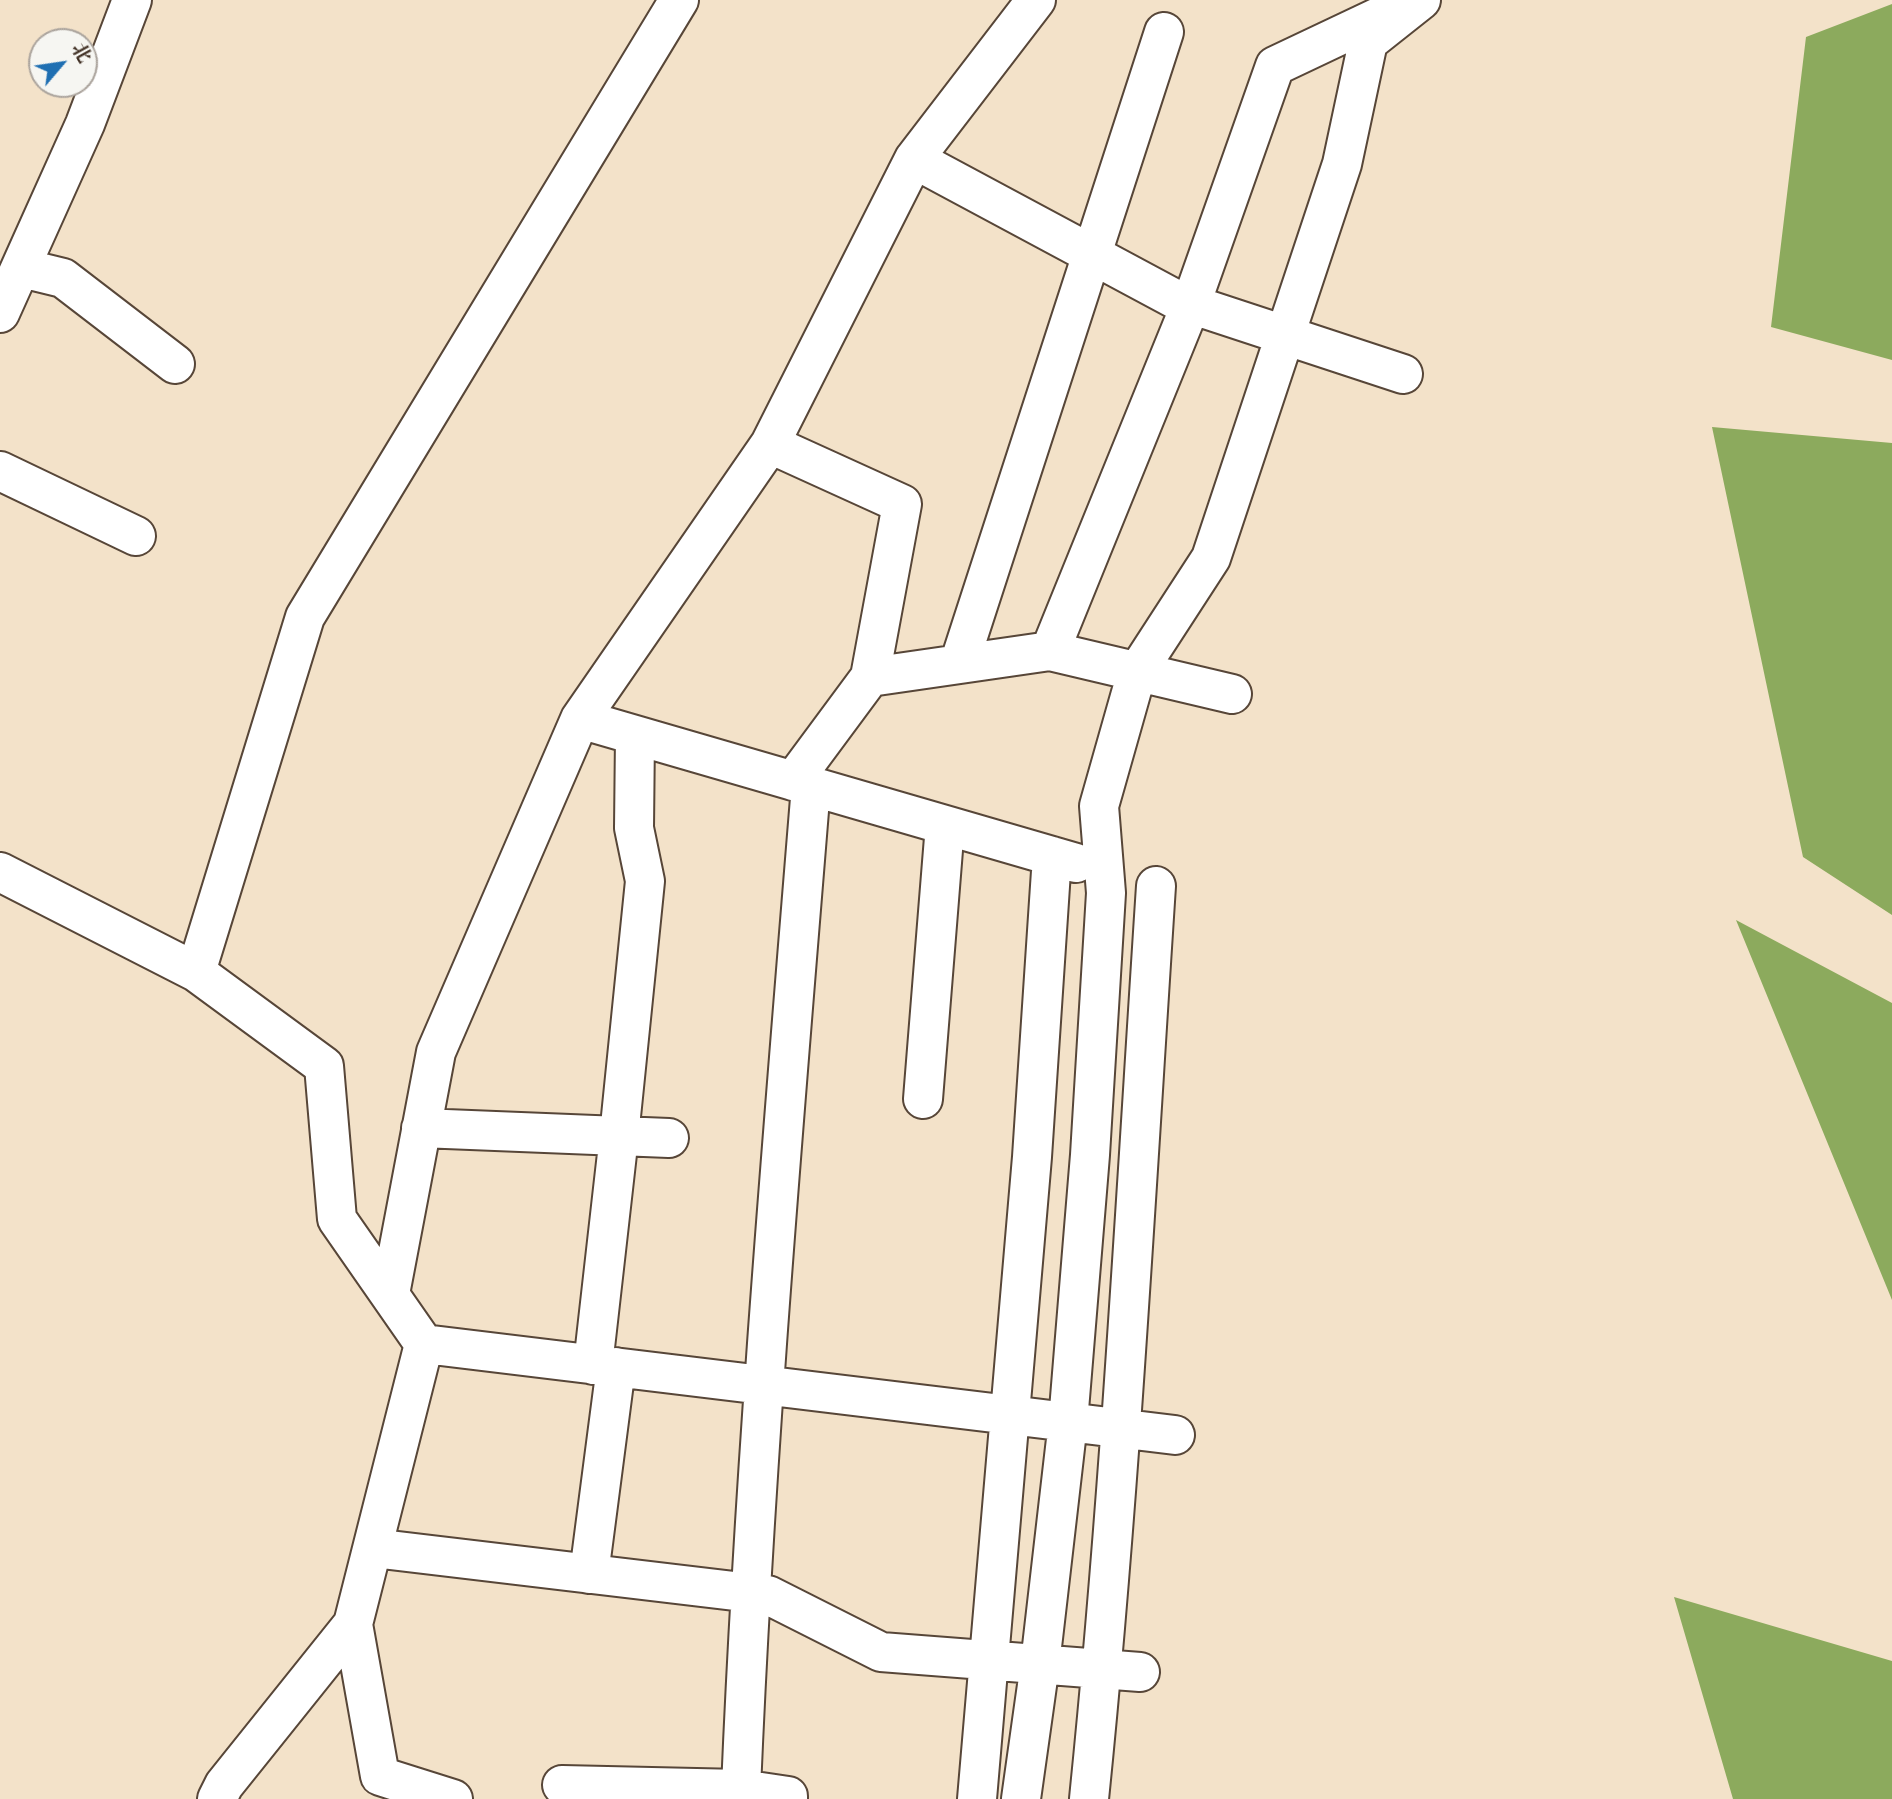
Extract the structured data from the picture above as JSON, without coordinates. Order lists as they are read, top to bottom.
{
  "north": "top right"
}
